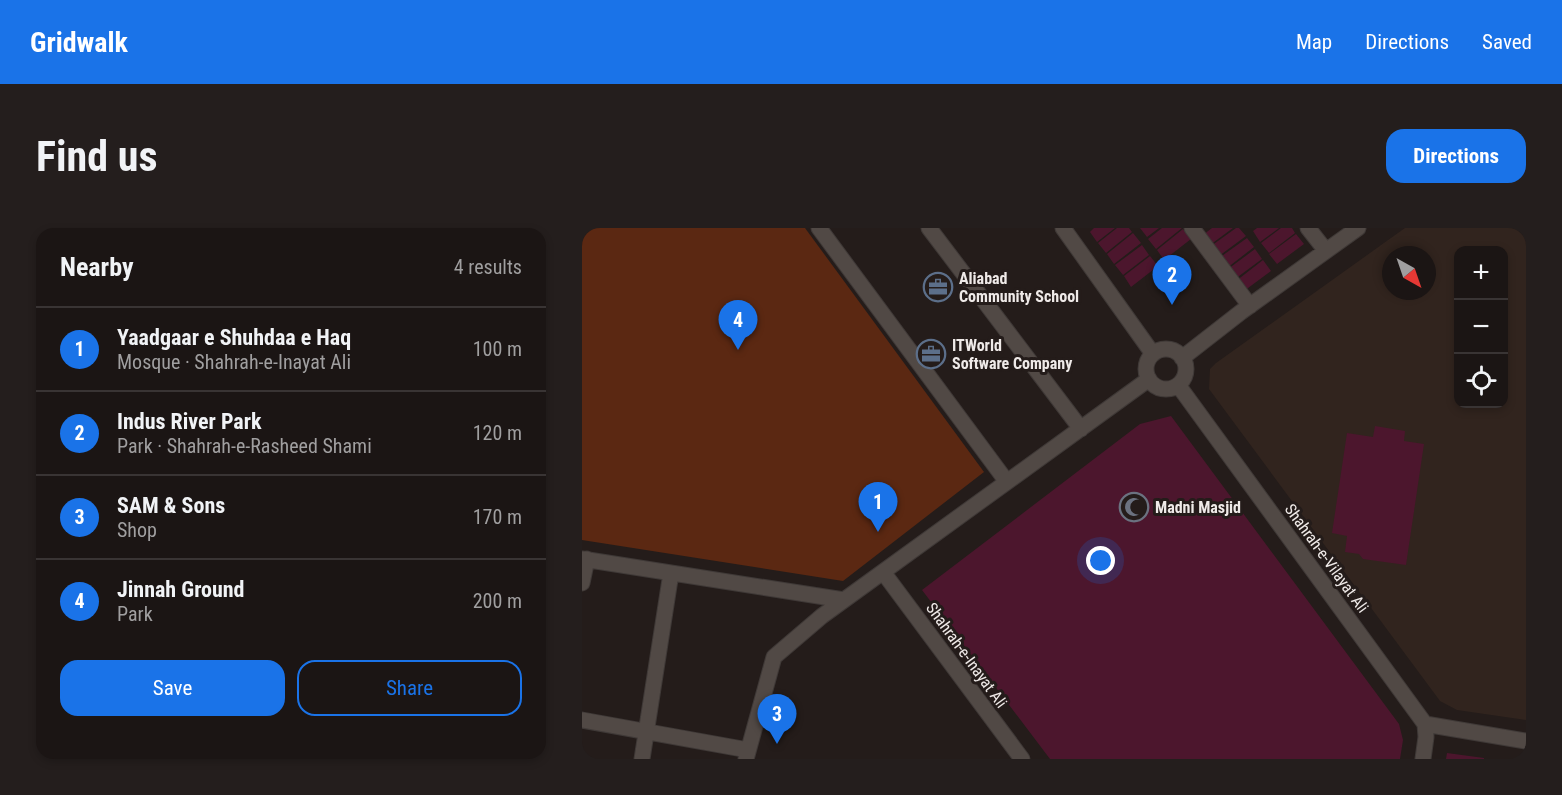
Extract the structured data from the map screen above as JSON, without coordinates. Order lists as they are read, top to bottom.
{
  "streets": {
    "street": ["Shahrah-e-Vilayat Ali", "Shahrah-e-Inayat Ali"]
  },
  "places": {
    "office": ["Aliabad Community School", "ITWorld Software Company"],
    "mosque": ["Madni Masjid"]
  },
  "north": "bottom right",
  "page": {
    "header": "Gridwalk",
    "nav": ["Map", "Directions", "Saved"],
    "buttons": [
      "Directions",
      ["Save", "Share"]
    ],
    "title": "Find us",
    "heading": ["Nearby", "4 results"],
    "map_buttons": ["+", "−"],
    "pins": [
      "2",
      "4",
      "1",
      "3"
    ],
    "list": [
      {
        "mark": "1",
        "name": "Yaadgaar e Shuhdaa e Haq",
        "note": "Mosque · Shahrah-e-Inayat Ali",
        "value": "100 m"
      },
      {
        "mark": "2",
        "name": "Indus River Park",
        "note": "Park · Shahrah-e-Rasheed Shami",
        "value": "120 m"
      },
      {
        "mark": "3",
        "name": "SAM & Sons",
        "note": "Shop",
        "value": "170 m"
      },
      {
        "mark": "4",
        "name": "Jinnah Ground",
        "note": "Park",
        "value": "200 m"
      }
    ]
  }
}
